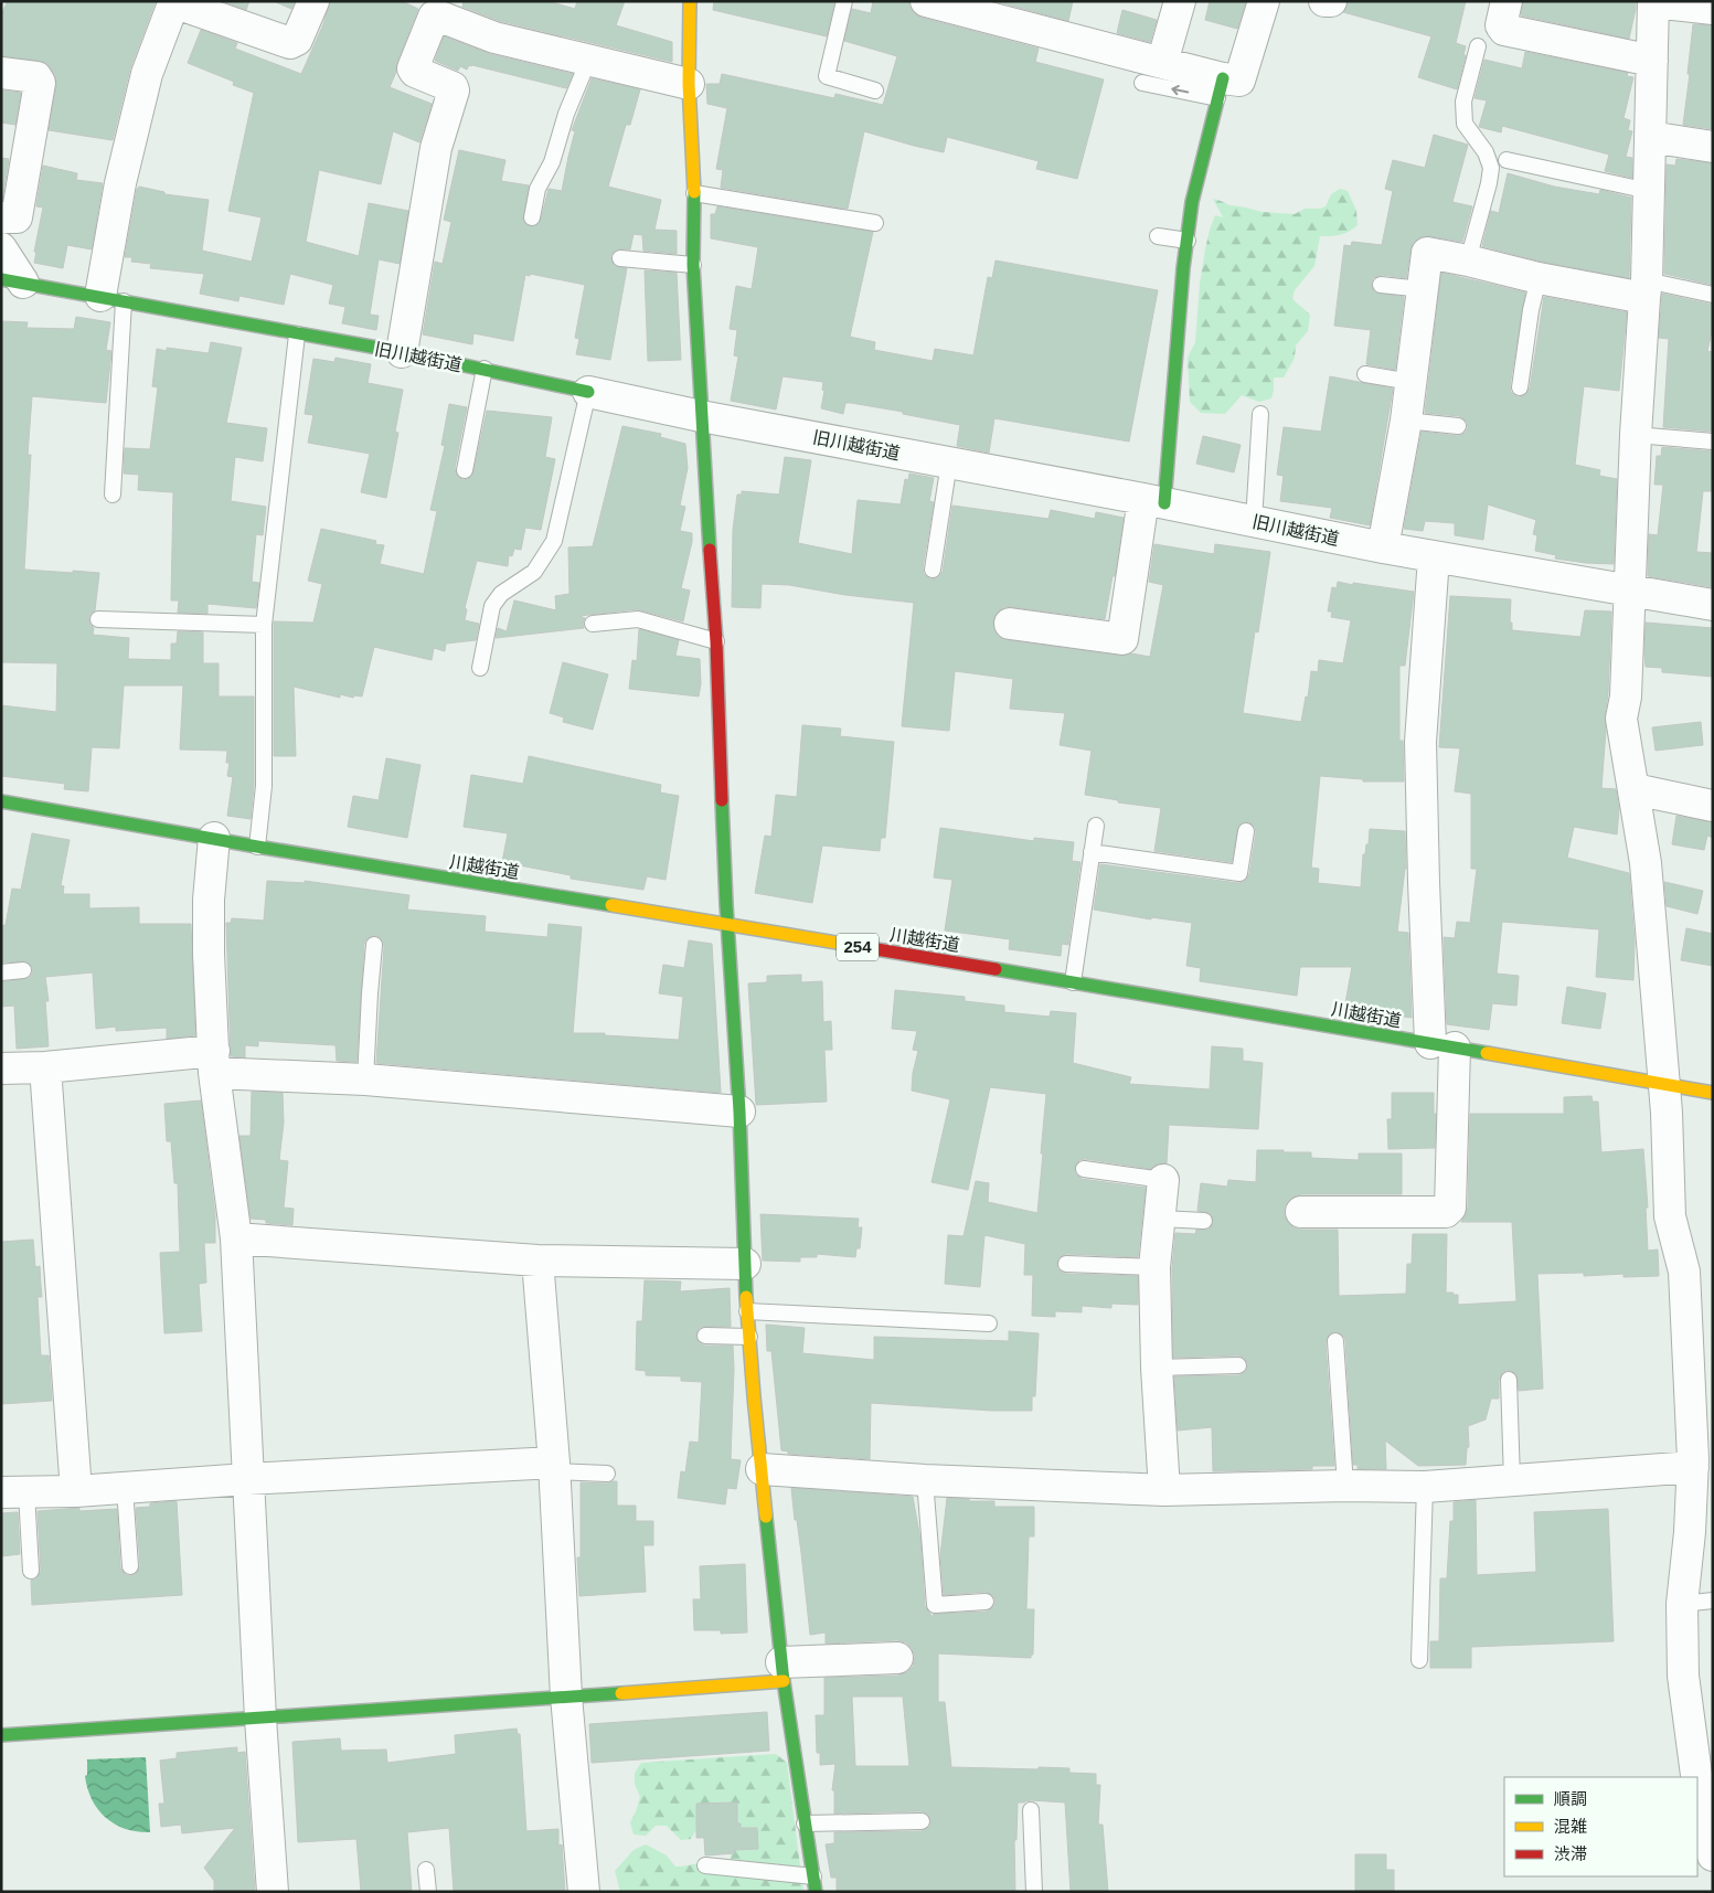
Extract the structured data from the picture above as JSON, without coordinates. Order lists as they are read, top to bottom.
{
  "streets": {
    "main road": ["旧川越街道", "川越街道", "254"]
  },
  "legend": ["順調", "混雑", "渋滞"]
}
